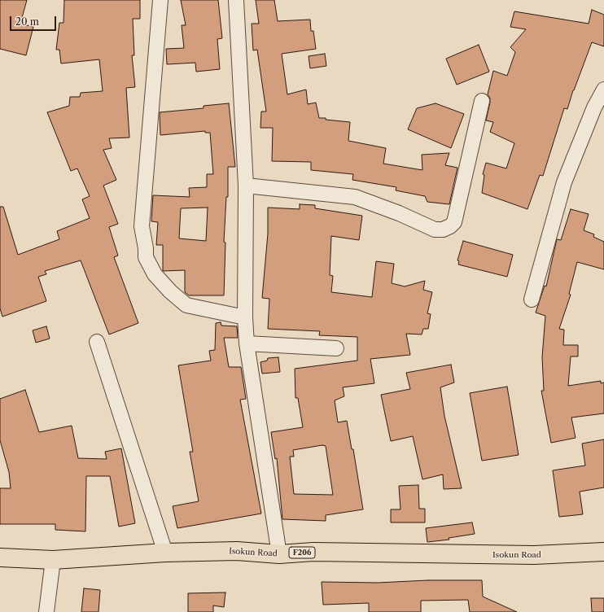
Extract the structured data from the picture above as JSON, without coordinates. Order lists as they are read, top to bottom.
{
  "streets": {
    "main road": ["Isokun Road", "F206"]
  },
  "scale_bar": "20 m"
}
